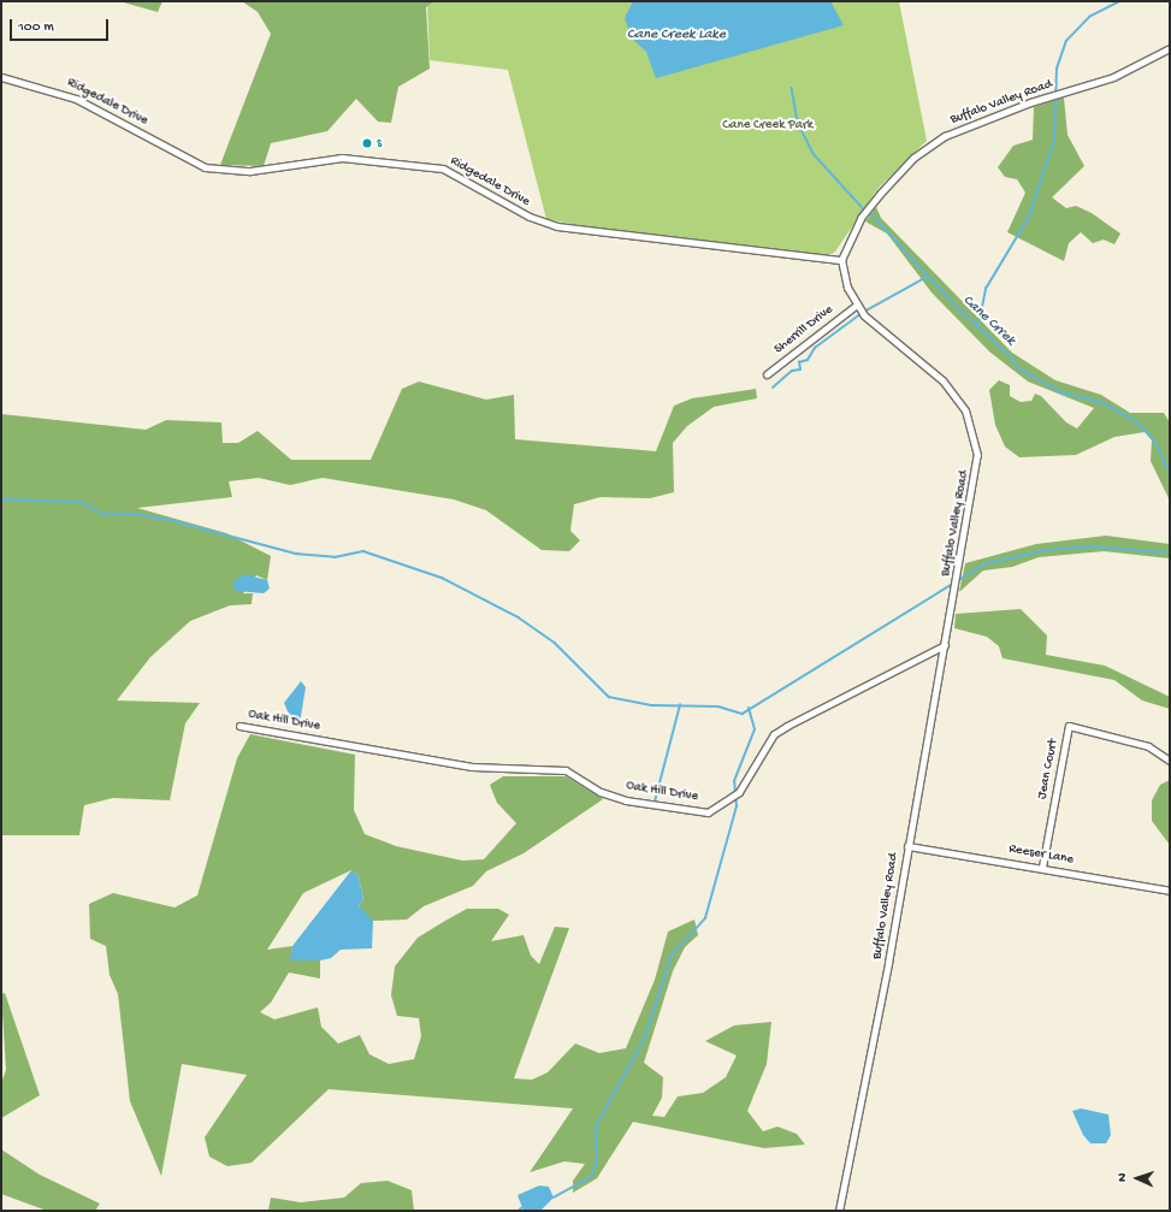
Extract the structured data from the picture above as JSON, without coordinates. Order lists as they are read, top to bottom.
{
  "streets": {
    "street": [
      "Ridgedale Drive",
      "Buffalo Valley Road",
      "Sherrill Drive",
      "Oak Hill Drive",
      "Jean Court",
      "Reeser Lane"
    ]
  },
  "crossings": [
    ["Ridgedale Drive", "Buffalo Valley Road"],
    ["Buffalo Valley Road", "Sherrill Drive"],
    ["Buffalo Valley Road", "Oak Hill Drive"],
    ["Buffalo Valley Road", "Reeser Lane"],
    ["Jean Court", "Reeser Lane"]
  ],
  "water": ["Cane Creek Lake", "Cane Crrek"],
  "parks": ["Cane Creek Park"],
  "places": ["s"],
  "scale_bar": "100 m",
  "north": "left"
}
